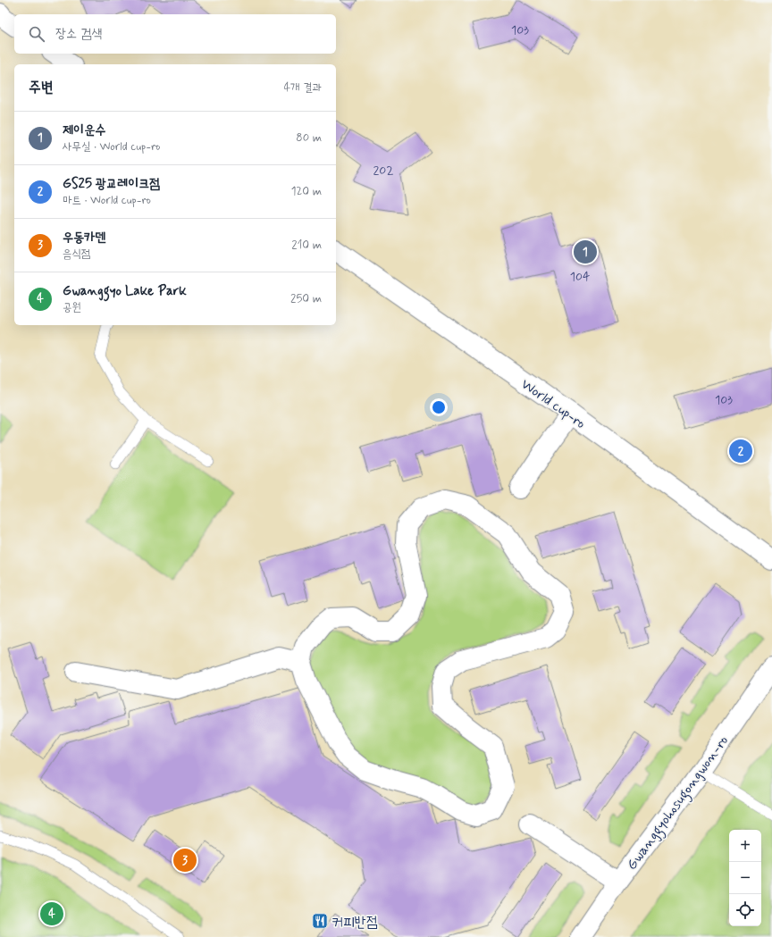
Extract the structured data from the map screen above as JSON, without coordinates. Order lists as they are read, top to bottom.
{
  "streets": {
    "street": ["World cup-ro", "Gwanggyohosugongwon-ro"]
  },
  "places": {
    "restaurant": ["커피반점"]
  },
  "house_numbers": [
    "103",
    "202",
    "104",
    "103"
  ],
  "page": {
    "search": "장소 검색",
    "heading": ["주변", "4개 결과"],
    "list": [
      {
        "mark": "1",
        "name": "제이운수",
        "note": "사무실 · World cup-ro",
        "value": "80 m"
      },
      {
        "mark": "2",
        "name": "GS25 광교레이크점",
        "note": "마트 · World cup-ro",
        "value": "120 m"
      },
      {
        "mark": "3",
        "name": "우동카덴",
        "note": "음식점",
        "value": "210 m"
      },
      {
        "mark": "4",
        "name": "Gwanggyo Lake Park",
        "note": "공원",
        "value": "250 m"
      }
    ],
    "pins": [
      "1",
      "2",
      "3",
      "4"
    ],
    "map_buttons": ["+", "−"]
  }
}
